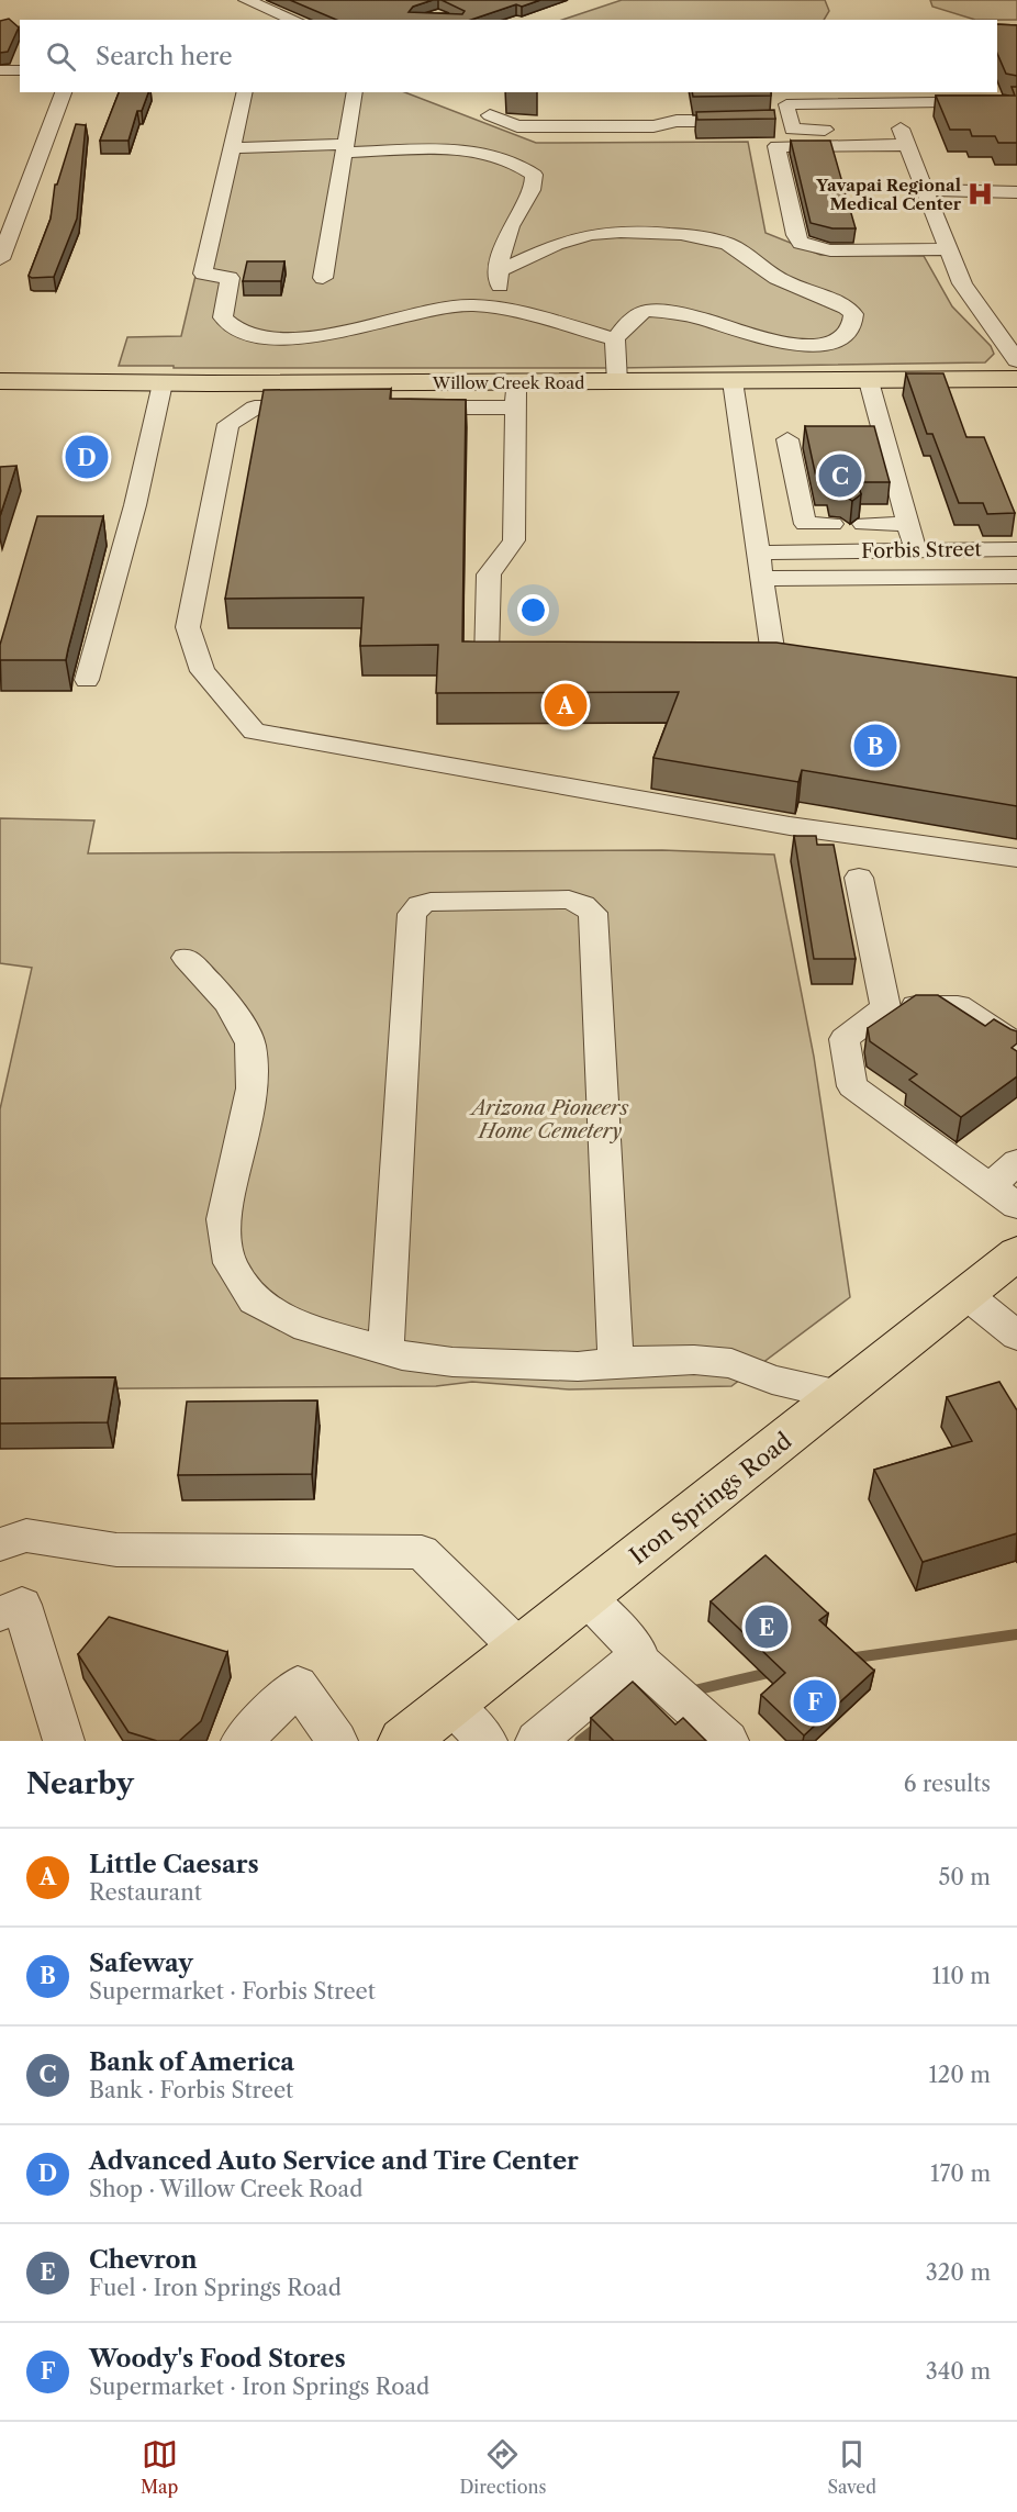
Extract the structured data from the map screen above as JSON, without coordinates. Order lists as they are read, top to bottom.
{
  "streets": {
    "main road": ["Willow Creek Road", "Iron Springs Road"],
    "street": ["Forbis Street"]
  },
  "parks": ["Arizona Pioneers Home Cemetery"],
  "places": {
    "hospital": ["Yavapai Regional Medical Center"]
  },
  "page": {
    "search": "Search here",
    "pins": [
      "D",
      "C",
      "A",
      "B",
      "E",
      "F"
    ],
    "heading": ["Nearby", "6 results"],
    "list": [
      {
        "mark": "A",
        "name": "Little Caesars",
        "note": "Restaurant",
        "value": "50 m"
      },
      {
        "mark": "B",
        "name": "Safeway",
        "note": "Supermarket · Forbis Street",
        "value": "110 m"
      },
      {
        "mark": "C",
        "name": "Bank of America",
        "note": "Bank · Forbis Street",
        "value": "120 m"
      },
      {
        "mark": "D",
        "name": "Advanced Auto Service and Tire Center",
        "note": "Shop · Willow Creek Road",
        "value": "170 m"
      },
      {
        "mark": "E",
        "name": "Chevron",
        "note": "Fuel · Iron Springs Road",
        "value": "320 m"
      },
      {
        "mark": "F",
        "name": "Woody's Food Stores",
        "note": "Supermarket · Iron Springs Road",
        "value": "340 m"
      }
    ],
    "nav": ["Map", "Directions", "Saved"]
  }
}
